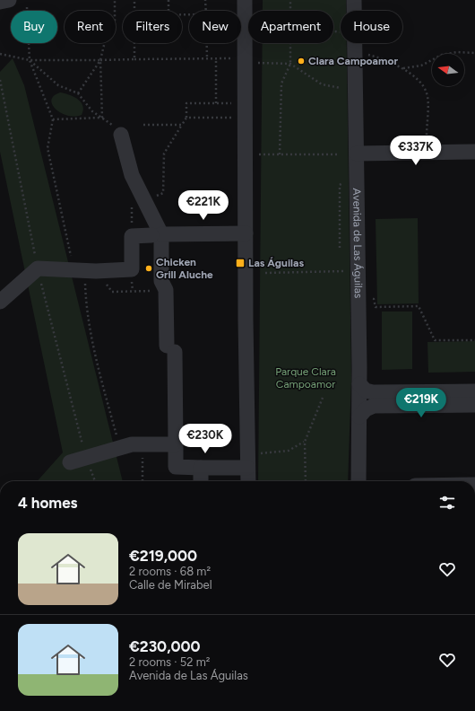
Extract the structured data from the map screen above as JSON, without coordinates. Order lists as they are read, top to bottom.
{
  "streets": {
    "street": ["Avenida de Las Águilas"]
  },
  "parks": ["Parque Clara Campoamor"],
  "places": {
    "other": ["Clara Campoamor", "Chicken Grill Aluche"],
    "transit": ["Las Águilas"]
  },
  "north": "left",
  "page": {
    "chip": [
      "Buy",
      "Rent",
      "Filters",
      "New",
      "Apartment",
      "House"
    ],
    "price": [
      "€337K",
      "€221K",
      "€219K",
      "€230K"
    ],
    "heading": "4 homes",
    "list": [
      {
        "name": "€219,000",
        "note": "2 rooms · 68 m² · Calle de Mirabel"
      },
      {
        "name": "€230,000",
        "note": "2 rooms · 52 m² · Avenida de Las Águilas"
      }
    ]
  }
}
